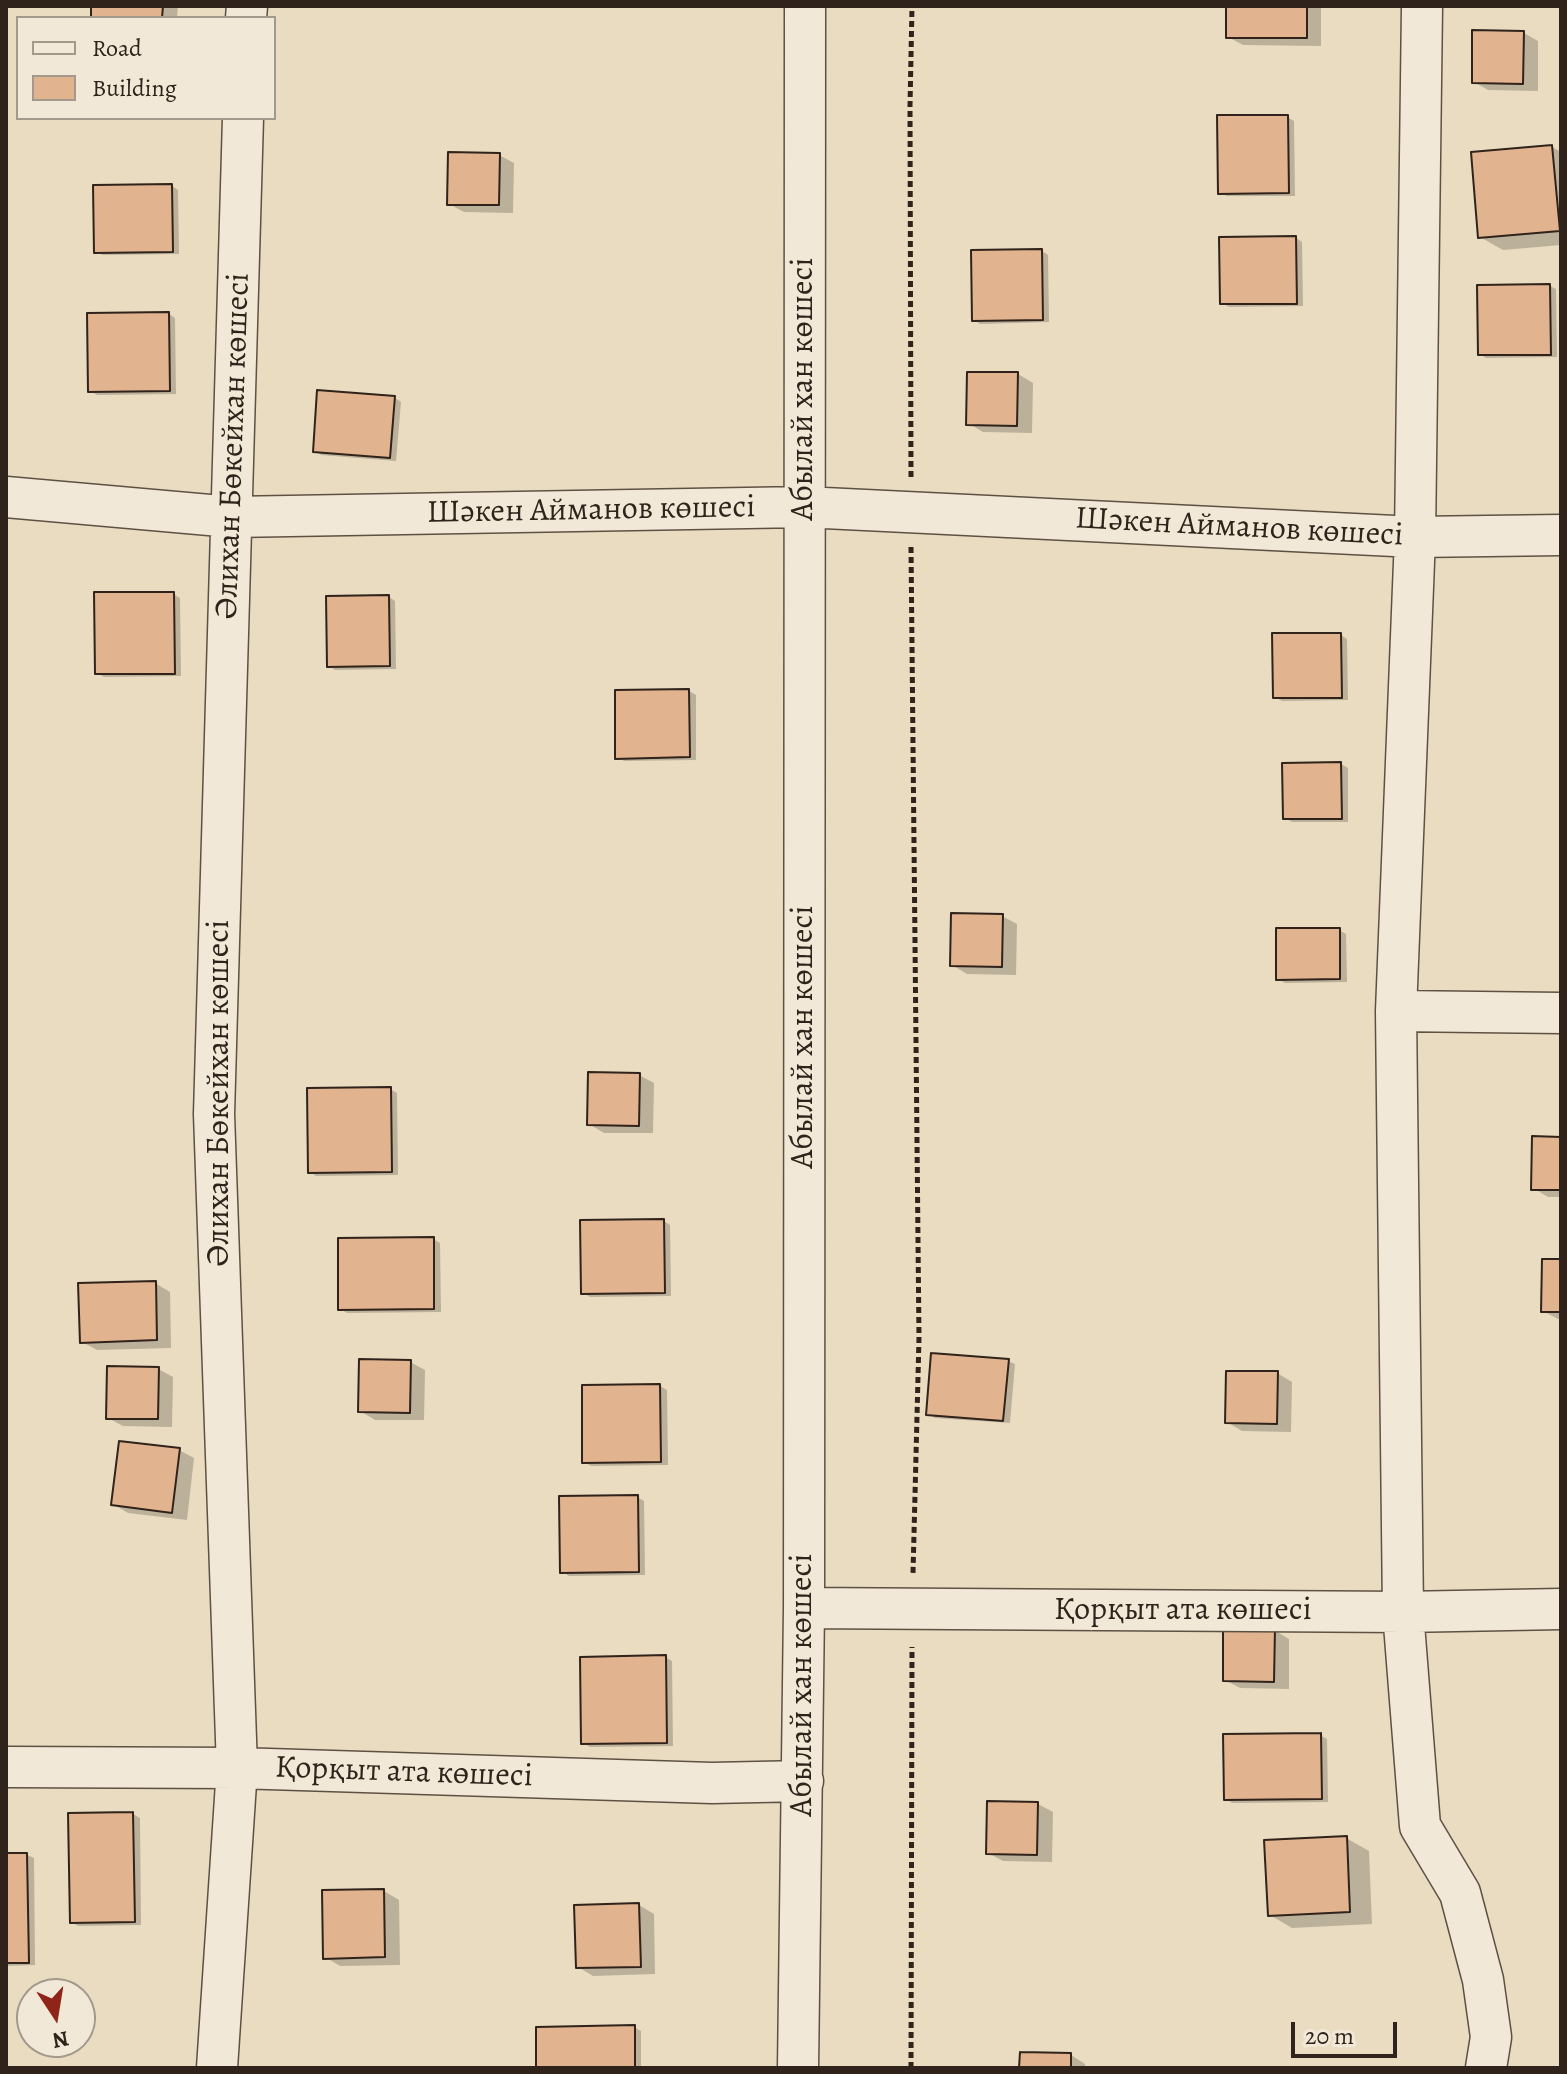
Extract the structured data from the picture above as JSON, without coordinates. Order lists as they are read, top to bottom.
{
  "streets": {
    "street": [
      "Абылай хан көшесі",
      "Әлихан Бөкейхан көшесі",
      "Шәкен Айманов көшесі",
      "Қорқыт ата көшесі"
    ]
  },
  "crossings": [
    ["Абылай хан көшесі", "Шәкен Айманов көшесі"],
    ["Абылай хан көшесі", "Қорқыт ата көшесі"],
    ["Әлихан Бөкейхан көшесі", "Шәкен Айманов көшесі"],
    ["Әлихан Бөкейхан көшесі", "Қорқыт ата көшесі"]
  ],
  "legend": ["Road", "Building"],
  "scale_bar": "20 m",
  "north": "bottom"
}
